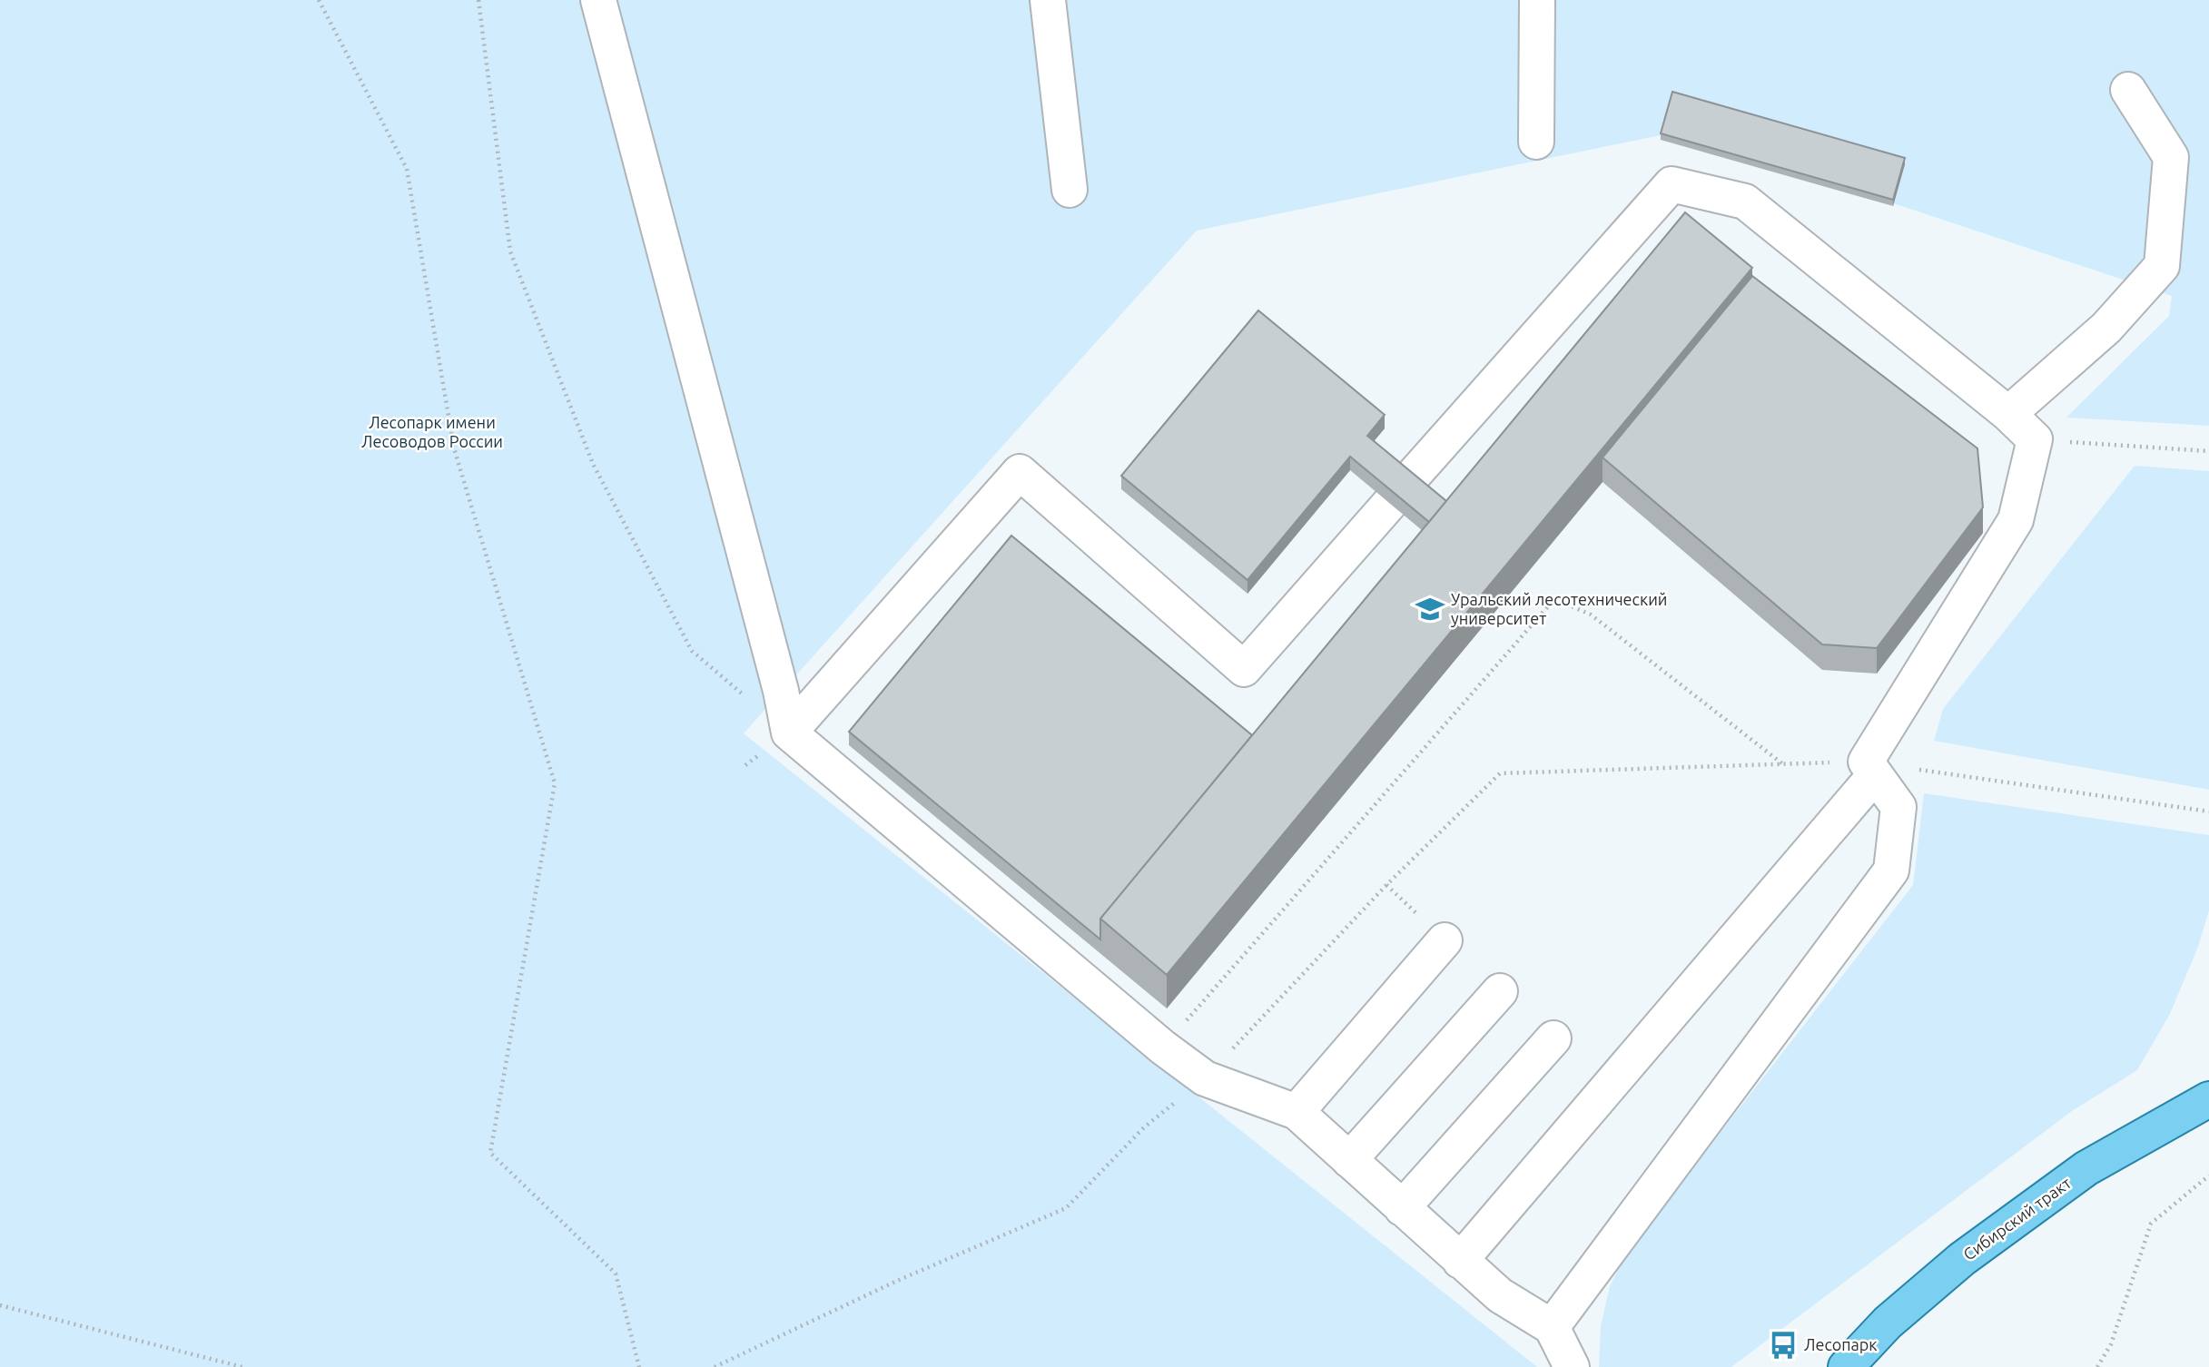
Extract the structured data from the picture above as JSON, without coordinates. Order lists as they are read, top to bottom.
{
  "streets": {
    "main road": ["Сибирский тракт"]
  },
  "parks": ["Лесопарк имени Лесоводов России"],
  "places": {
    "school or university": ["Уральский лесотехнический университет"],
    "bus stop": ["Лесопарк"]
  }
}
